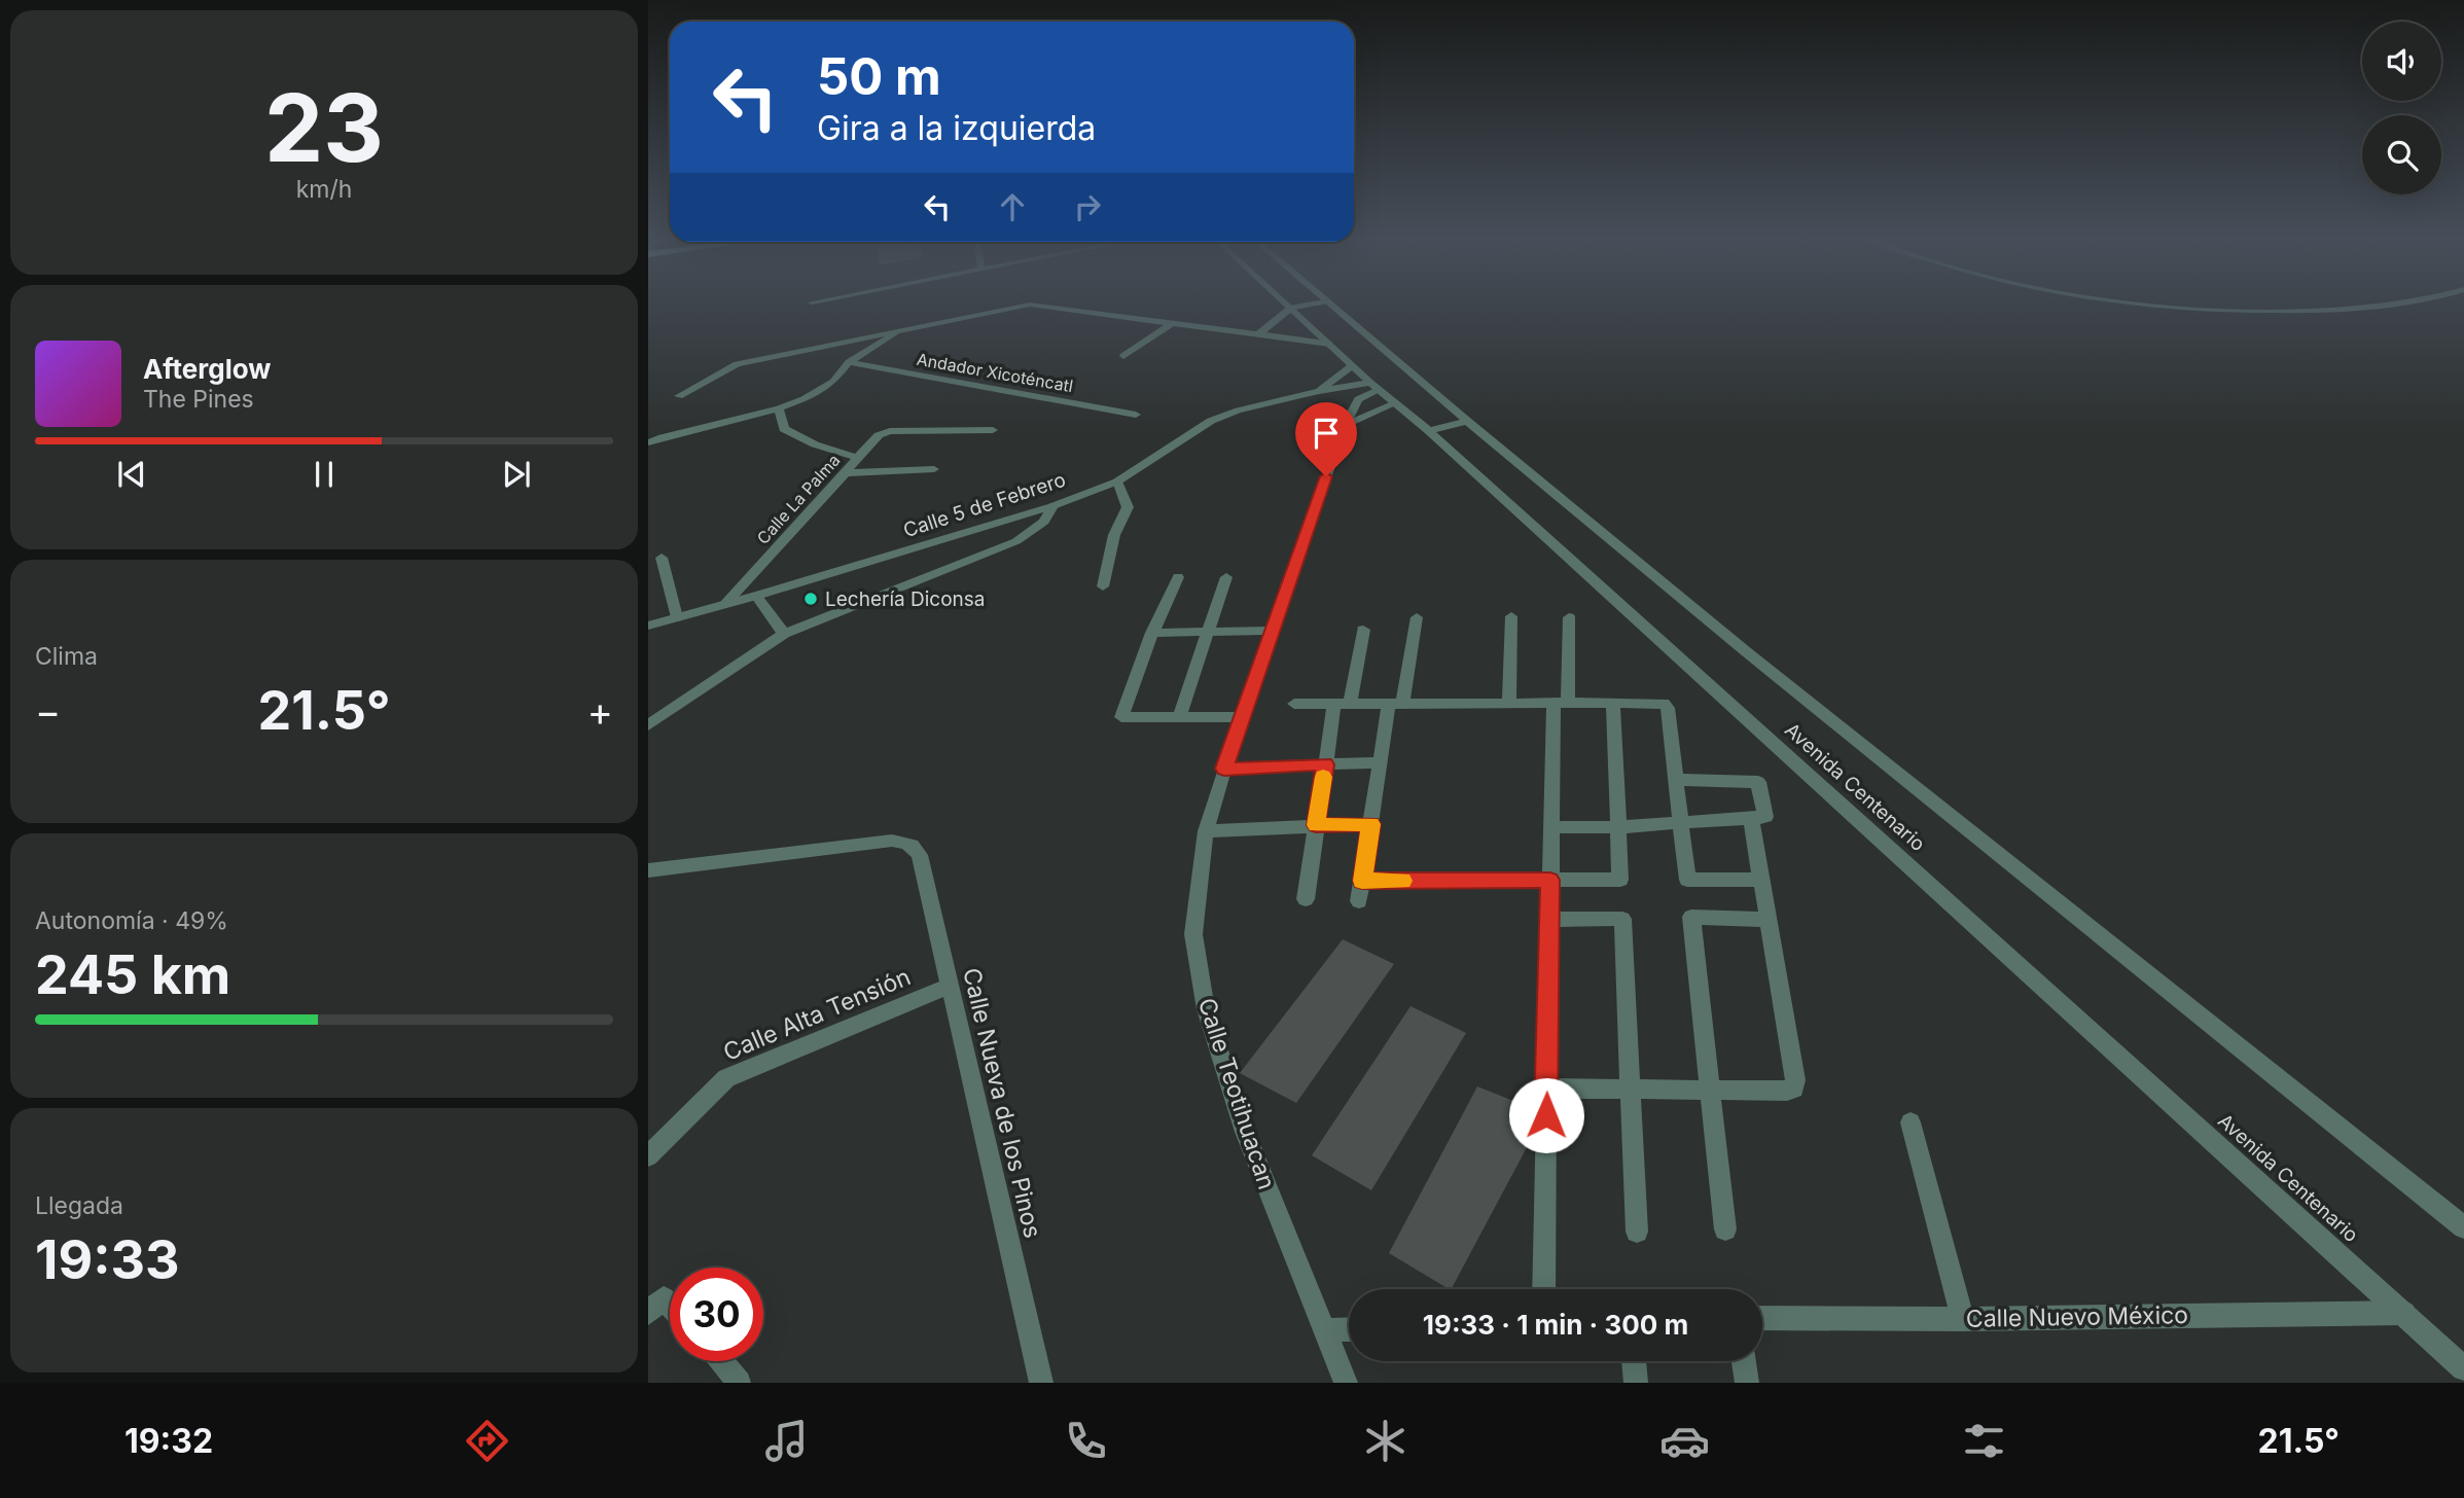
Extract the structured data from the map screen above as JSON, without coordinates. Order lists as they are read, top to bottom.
{
  "streets": {
    "street": [
      "Andador Xicoténcatl",
      "Calle La Palma",
      "Calle 5 de Febrero",
      "Avenida Centenario",
      "Calle Alta Tensión",
      "Calle Teotihuacan",
      "Calle Nueva de los Pinos",
      "Calle Nuevo México"
    ]
  },
  "crossings": [
    ["Calle La Palma", "Calle 5 de Febrero"],
    ["Calle 5 de Febrero", "Avenida Centenario"],
    ["Calle 5 de Febrero", "Calle Teotihuacan"],
    ["Avenida Centenario", "Calle Teotihuacan"],
    ["Avenida Centenario", "Calle Nuevo México"],
    ["Calle Alta Tensión", "Calle Nueva de los Pinos"]
  ],
  "places": ["Lechería Diconsa"],
  "page": {
    "tile": [
      ["23", "km/h"],
      "Clima",
      ["Autonomía · 49%", "245 km"],
      ["Llegada", "19:33"]
    ],
    "turn": ["50 m", "Gira a la izquierda"],
    "song": ["Afterglow", "The Pines"],
    "heat": ["−", "21.5°", "+"],
    "limit": "30",
    "trip": "19:33 · 1 min · 300 m",
    "tabs": ["19:32", "21.5°"]
  }
}
